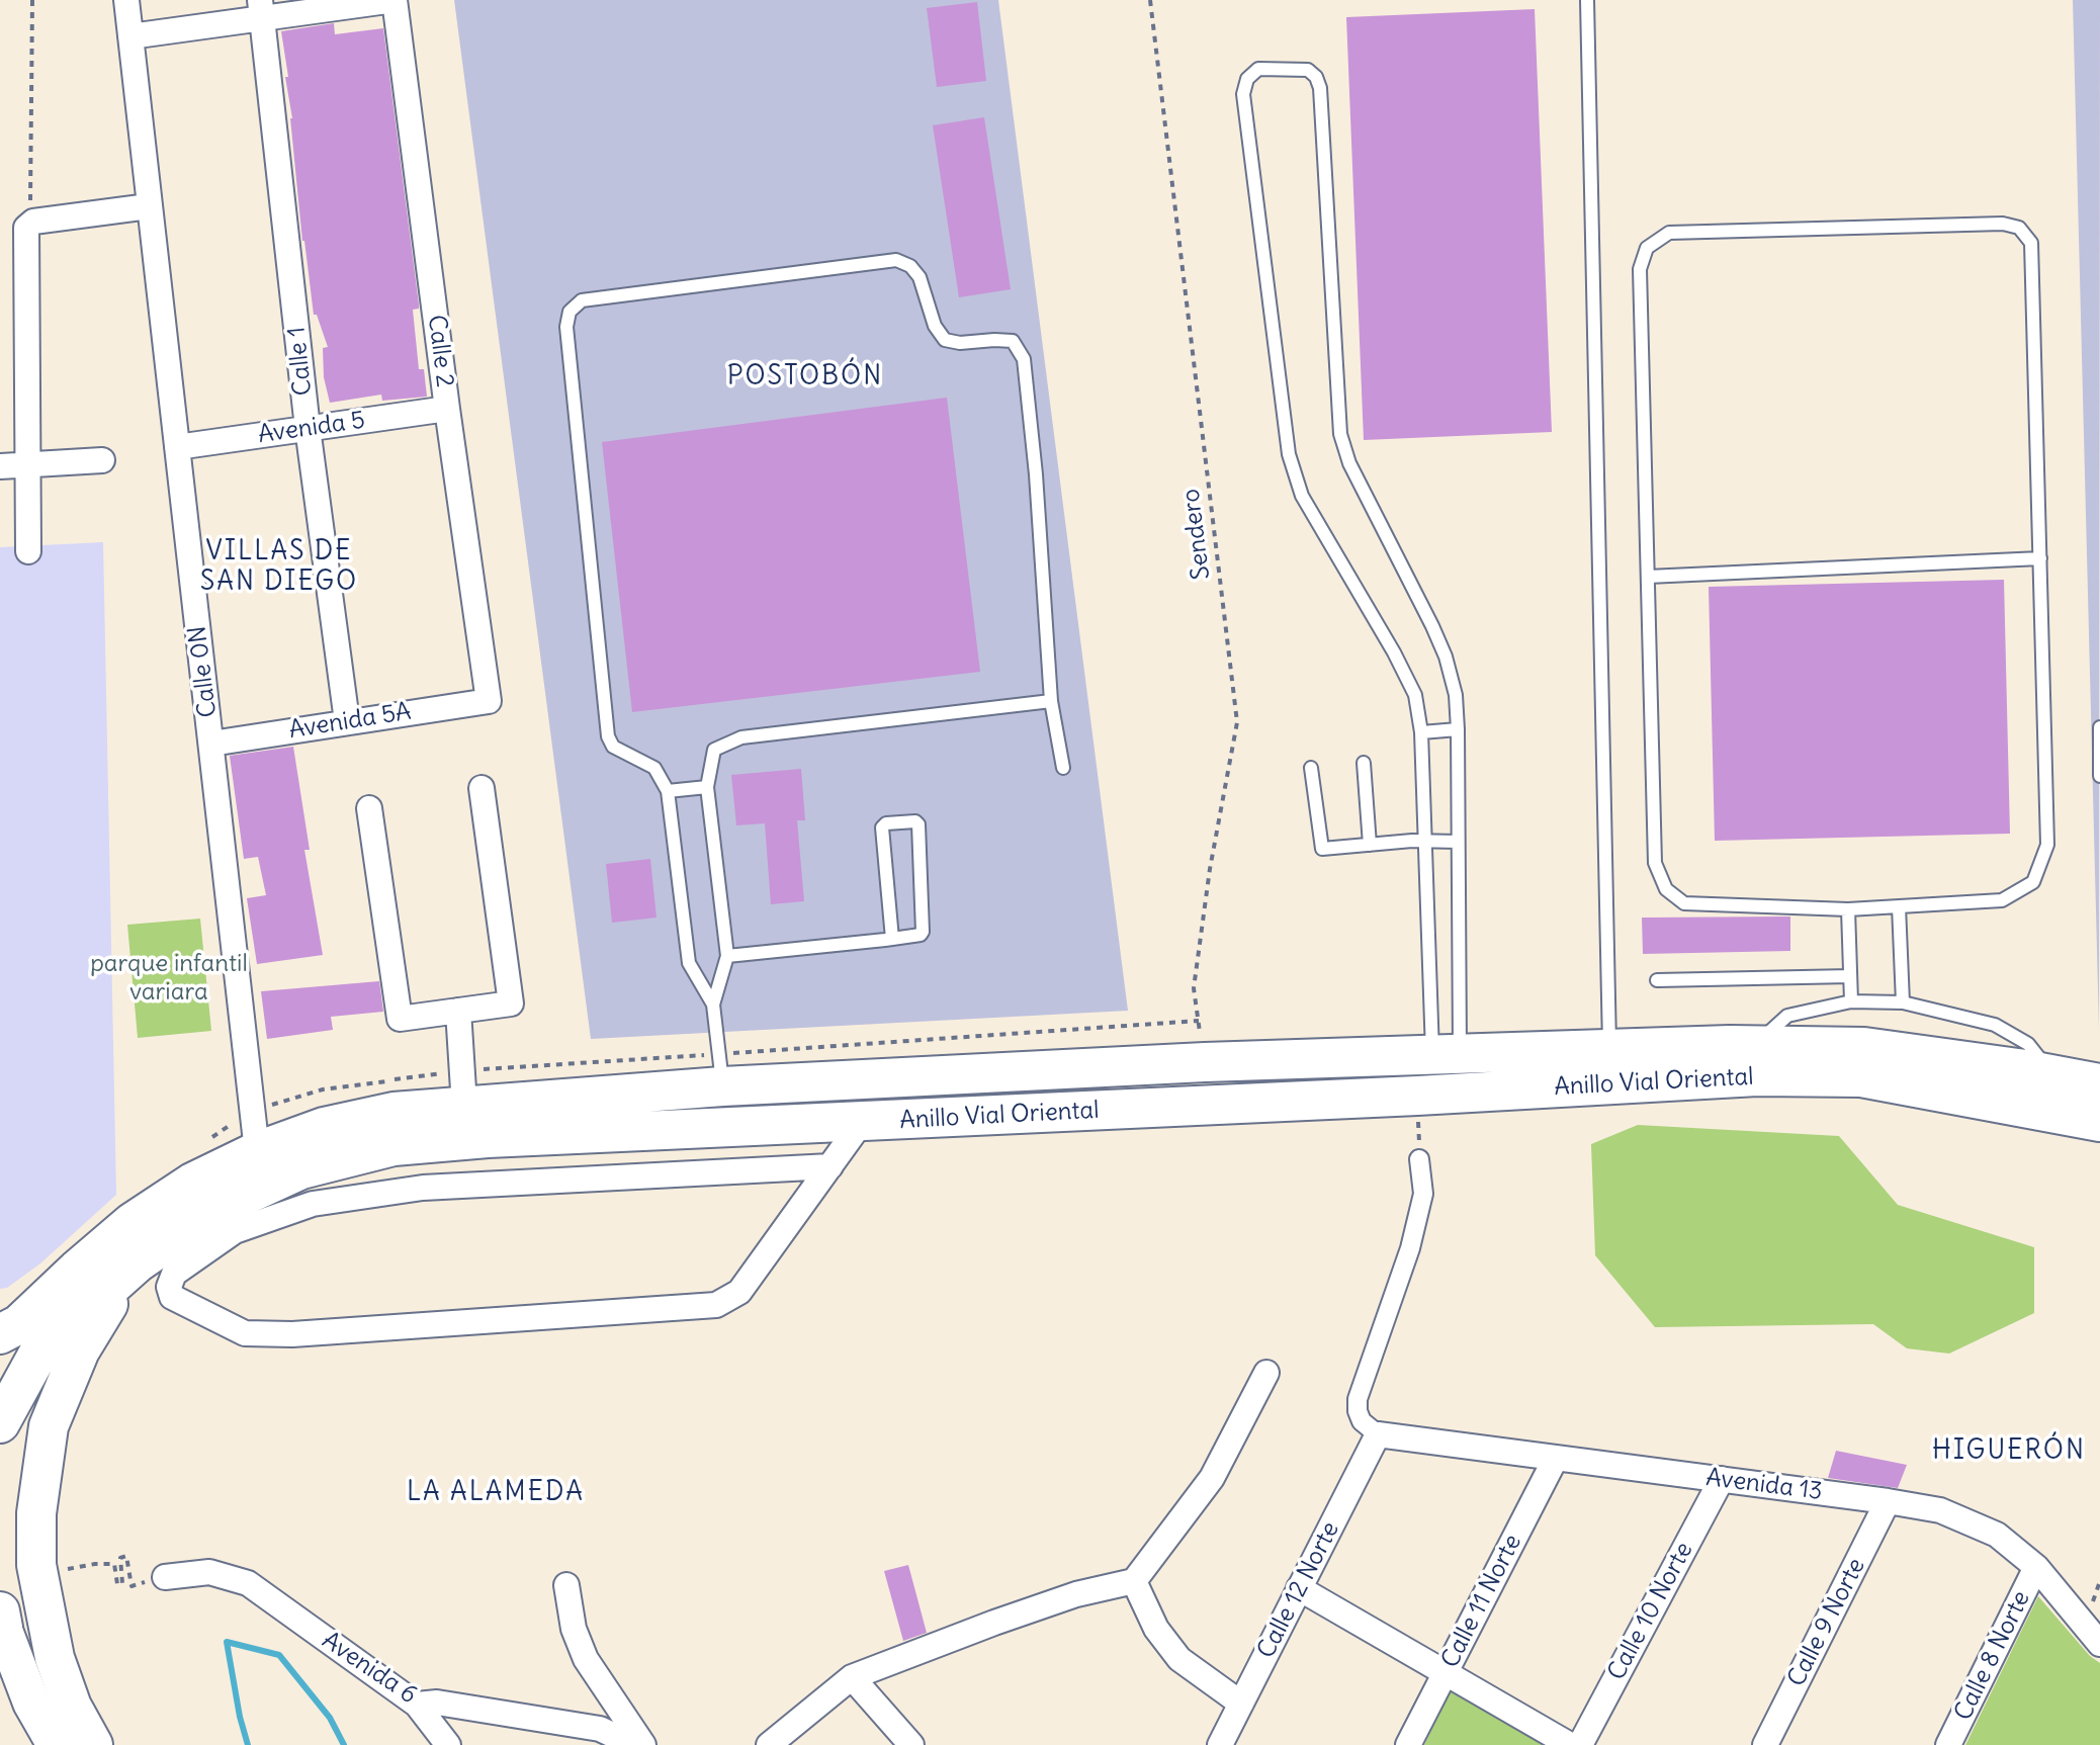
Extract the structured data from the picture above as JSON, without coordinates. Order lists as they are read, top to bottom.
{
  "streets": {
    "highway": ["Anillo Vial Oriental"],
    "street": [
      "Calle 2",
      "Calle 1",
      "Avenida 5",
      "Calle 0N",
      "Avenida 5A",
      "Avenida 13",
      "Calle 12 Norte",
      "Calle 11 Norte",
      "Calle 10 Norte",
      "Calle 9 Norte",
      "Calle 8 Norte",
      "Avenida 6"
    ],
    "path": ["Sendero"]
  },
  "crossings": [
    ["Calle 2", "Avenida 5"],
    ["Calle 2", "Avenida 5A"],
    ["Calle 1", "Avenida 5"],
    ["Calle 1", "Avenida 5A"],
    ["Avenida 5", "Calle 0N"],
    ["Sendero", "Anillo Vial Oriental"],
    ["Calle 0N", "Avenida 5A"],
    ["Calle 0N", "Anillo Vial Oriental"],
    ["Avenida 13", "Calle 12 Norte"],
    ["Avenida 13", "Calle 11 Norte"],
    ["Avenida 13", "Calle 10 Norte"],
    ["Avenida 13", "Calle 9 Norte"],
    ["Avenida 13", "Calle 8 Norte"]
  ],
  "districts": [
    "POSTOBÓN",
    "VILLAS DE SAN DIEGO",
    "HIGUERÓN",
    "LA ALAMEDA"
  ],
  "parks": ["parque infantil variara"]
}
